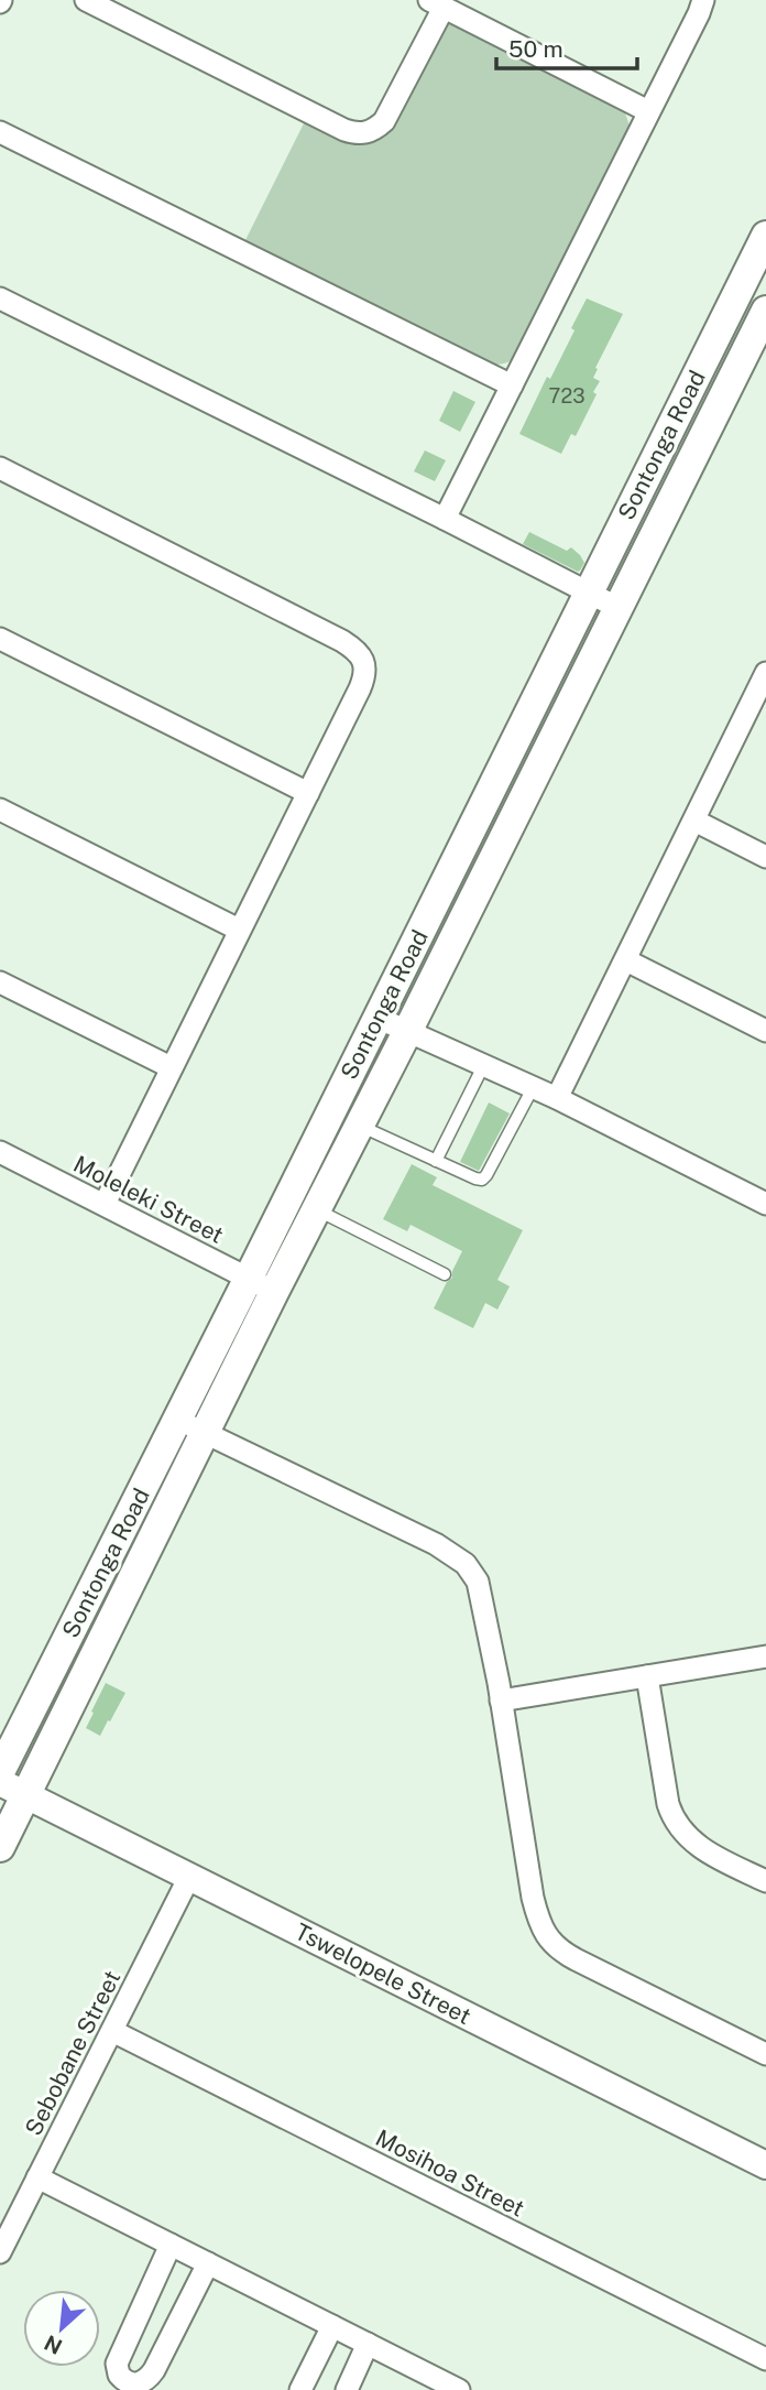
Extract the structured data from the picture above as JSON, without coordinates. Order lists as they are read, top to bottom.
{
  "streets": {
    "main road": ["Sontonga Road"],
    "street": [
      "Moleleki Street",
      "Tswelopele Street",
      "Sebobane Street",
      "Mosihoa Street"
    ]
  },
  "crossings": [
    ["Sontonga Road", "Moleleki Street"],
    ["Sontonga Road", "Tswelopele Street"],
    ["Tswelopele Street", "Sebobane Street"],
    ["Sebobane Street", "Mosihoa Street"]
  ],
  "house_numbers": ["723"],
  "scale_bar": "50 m",
  "north": "bottom left"
}
